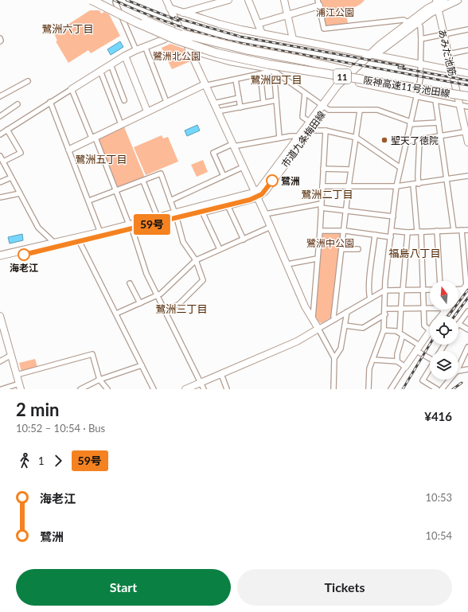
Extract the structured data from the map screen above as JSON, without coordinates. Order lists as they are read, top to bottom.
{
  "streets": {
    "highway": ["11", "阪神高速11号池田線"],
    "main road": ["市道九条梅田線"],
    "street": ["あみだ池筋"]
  },
  "crossings": [
    ["あみだ池筋", "市道九条梅田線"],
    ["11", "阪神高速11号池田線"],
    ["11", "市道九条梅田線"]
  ],
  "districts": [
    "鷺洲六丁目",
    "鷺洲四丁目",
    "鷺洲五丁目",
    "鷺洲二丁目",
    "福島八丁目",
    "鷺洲三丁目"
  ],
  "parks": ["浦江公園", "鷺洲北公園", "鷺洲中公園"],
  "places": ["聖天了徳院", "鷺洲", "海老江"],
  "lines": ["bus line 59号"],
  "north": "top",
  "page": {
    "on_map": "59号",
    "heading": ["2 min", "10:52 – 10:54 · Bus", "¥416"],
    "legs": ["1", "59号"],
    "list": [
      {
        "name": "海老江",
        "value": "10:53"
      },
      {
        "name": "鷺洲",
        "value": "10:54"
      }
    ],
    "buttons": ["Start", "Tickets"]
  }
}
